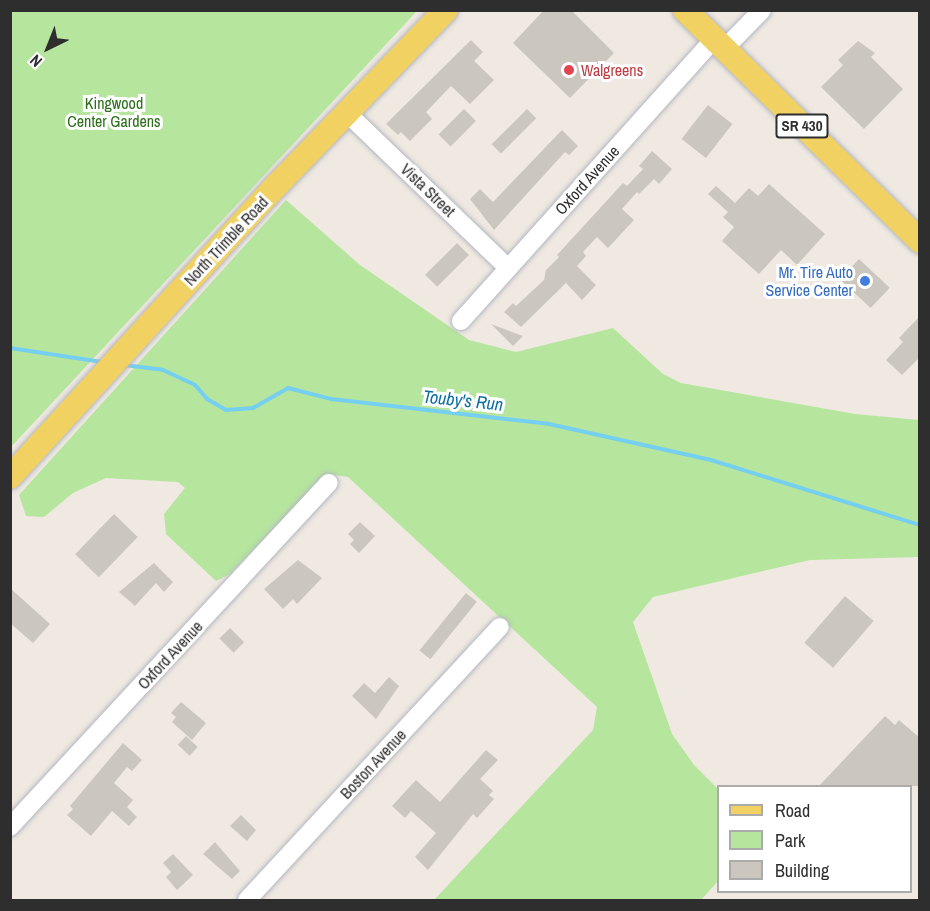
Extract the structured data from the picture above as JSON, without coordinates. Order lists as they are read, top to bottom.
{
  "streets": {
    "main road": ["SR 430", "North Trimble Road"],
    "street": ["Oxford Avenue", "Vista Street", "Boston Avenue"]
  },
  "crossings": [
    ["SR 430", "Oxford Avenue"],
    ["Oxford Avenue", "Vista Street"],
    ["Vista Street", "North Trimble Road"]
  ],
  "water": ["Touby's Run"],
  "parks": ["Kingwood Center Gardens"],
  "places": ["Walgreens", "Mr. Tire Auto Service Center"],
  "legend": ["Road", "Park", "Building"],
  "north": "bottom left"
}
